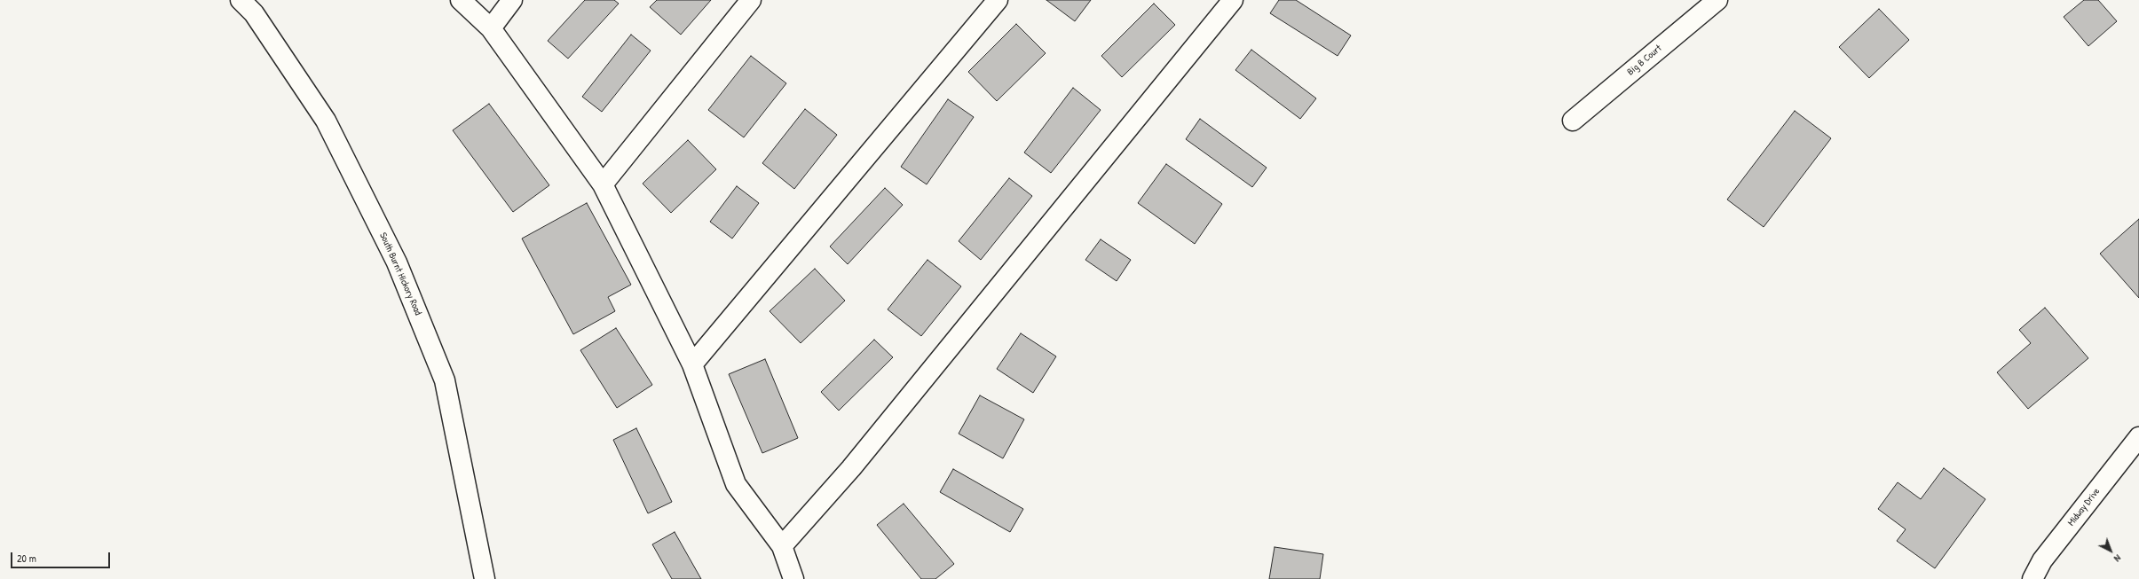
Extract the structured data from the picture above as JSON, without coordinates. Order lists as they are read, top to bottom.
{
  "streets": {
    "street": ["Big B Court", "South Burnt Hickory Road", "Midway Drive"]
  },
  "scale_bar": "20 m",
  "north": "bottom right"
}
